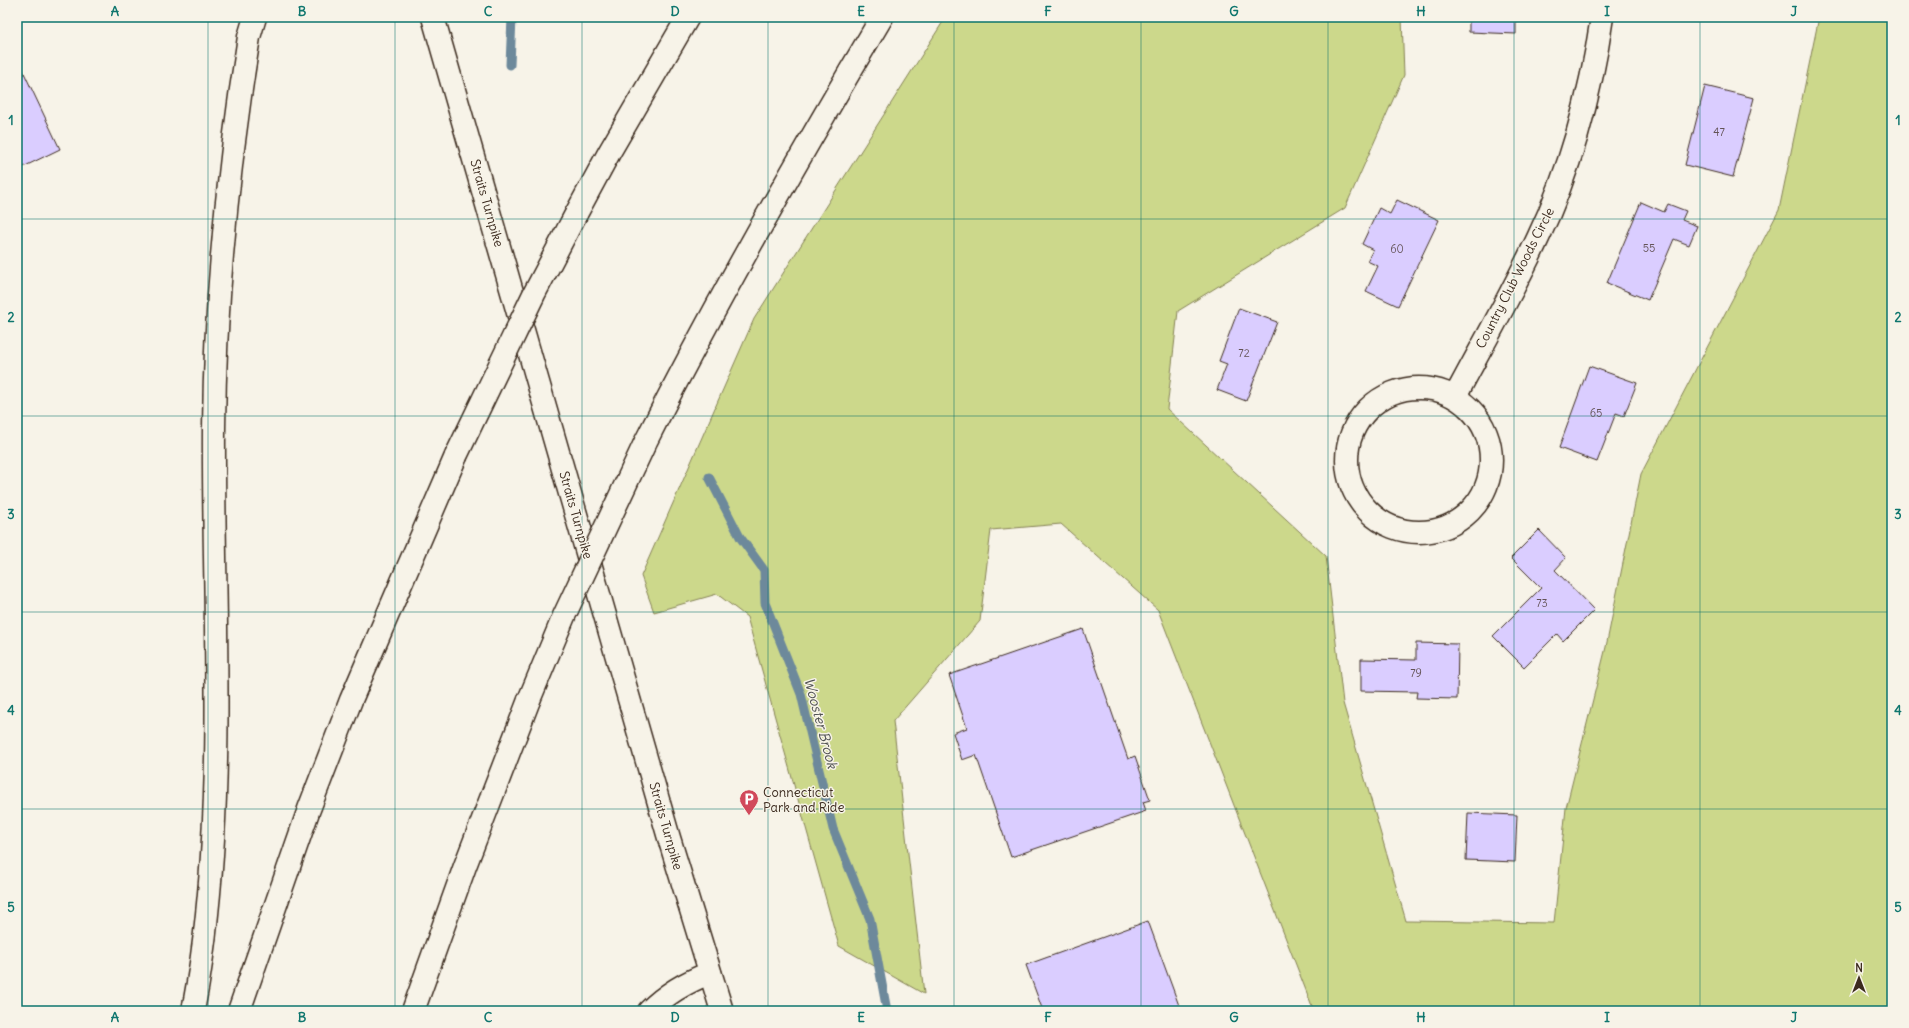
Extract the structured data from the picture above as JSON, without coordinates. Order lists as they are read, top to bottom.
{
  "streets": {
    "main road": ["Straits Turnpike", "Country Club Woods Circle"]
  },
  "water": ["Wooster Brook"],
  "places": {
    "parking": ["Connecticut Park and Ride"]
  },
  "house_numbers": [
    "47",
    "55",
    "60",
    "72",
    "65",
    "73",
    "79"
  ],
  "north": "top",
  "grid": {
    "columns": [
      "A",
      "B",
      "C",
      "D",
      "E",
      "F",
      "G",
      "H",
      "I",
      "J"
    ],
    "rows": [
      "1",
      "2",
      "3",
      "4",
      "5"
    ]
  }
}
